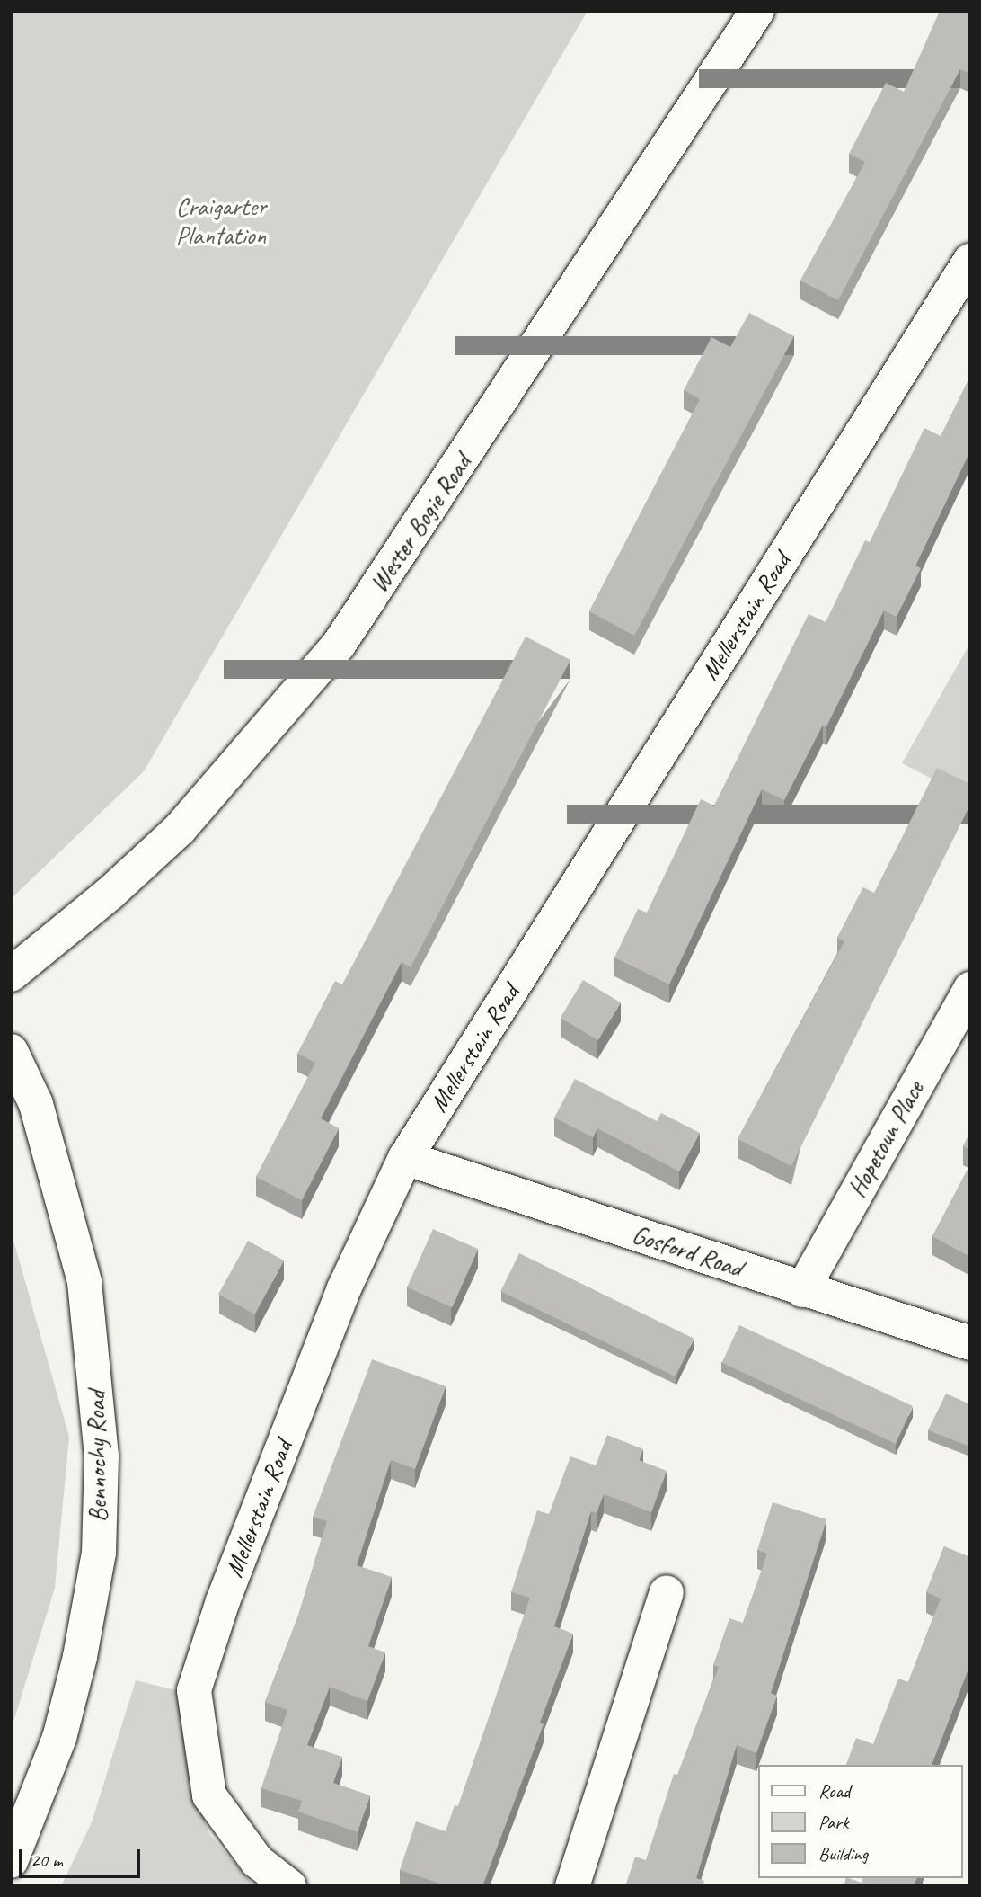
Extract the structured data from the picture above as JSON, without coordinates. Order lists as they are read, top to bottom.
{
  "streets": {
    "street": [
      "Wester Bogie Road",
      "Mellerstain Road",
      "Hopetoun Place",
      "Gosford Road",
      "Bennochy Road"
    ]
  },
  "crossings": [
    ["Mellerstain Road", "Gosford Road"],
    ["Hopetoun Place", "Gosford Road"]
  ],
  "parks": ["Craigarter Plantation"],
  "legend": ["Road", "Park", "Building"],
  "scale_bar": "20 m"
}
